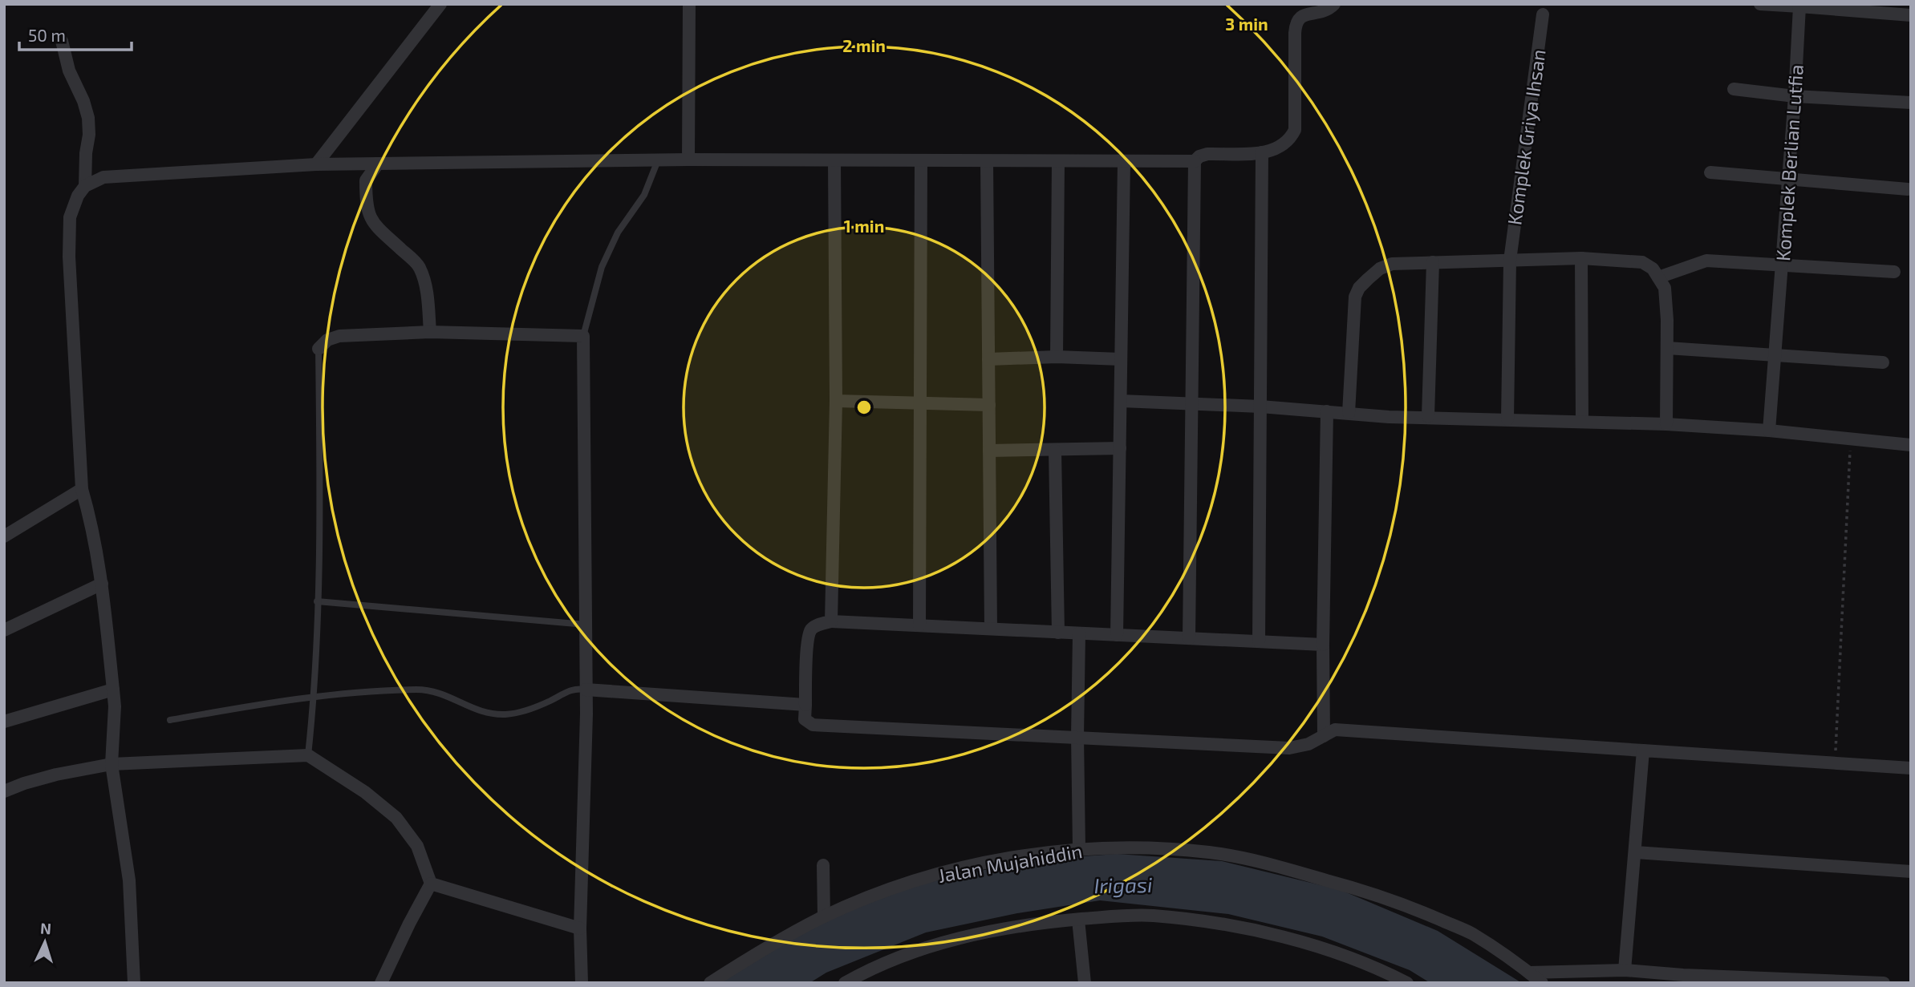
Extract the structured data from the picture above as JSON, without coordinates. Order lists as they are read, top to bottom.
{
  "streets": {
    "street": ["Komplek Griya Ihsan", "Komplek Berlian Lutfia", "Jalan Mujahiddin"]
  },
  "water": ["Irigasi"],
  "scale_bar": "50 m",
  "north": "top",
  "rings": ["3 min", "2 min", "1 min"]
}
